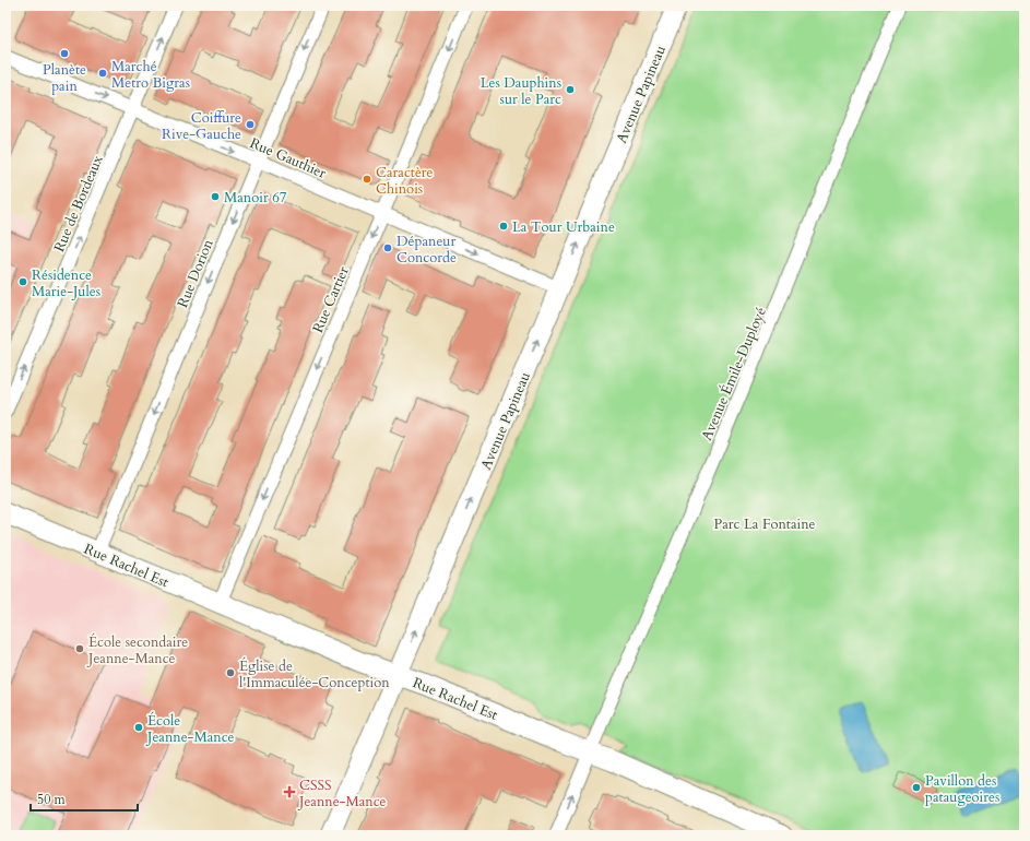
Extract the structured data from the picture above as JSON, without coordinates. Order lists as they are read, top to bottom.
{
  "streets": {
    "main road": ["Avenue Papineau", "Rue Rachel Est"],
    "street": [
      "Rue Gauthier",
      "Rue de Bordeaux",
      "Rue Dorion",
      "Rue Cartier",
      "Avenue Émile-Duployé"
    ]
  },
  "crossings": [
    ["Avenue Papineau", "Rue Gauthier"],
    ["Avenue Papineau", "Rue Rachel Est"],
    ["Rue Gauthier", "Rue de Bordeaux"],
    ["Rue Gauthier", "Rue Dorion"],
    ["Rue Gauthier", "Rue Cartier"],
    ["Rue Dorion", "Rue Rachel Est"],
    ["Rue Cartier", "Rue Rachel Est"],
    ["Avenue Émile-Duployé", "Rue Rachel Est"]
  ],
  "one_way": [
    "Avenue Papineau",
    "Rue Gauthier",
    "Rue de Bordeaux",
    "Rue Dorion",
    "Rue Cartier"
  ],
  "parks": ["Parc La Fontaine"],
  "places": {
    "other": [
      "Planète pain",
      "Marché Metro Bigras",
      "Les Dauphins sur le Parc",
      "Coiffure Rive-Gauche",
      "Caractère Chinois",
      "Manoir 67",
      "La Tour Urbaine",
      "Dépaneur Concorde",
      "Résidence Marie-Jules",
      "École secondaire Jeanne-Mance",
      "Église de l'Immaculée-Conception",
      "École Jeanne-Mance",
      "Pavillon des pataugeoires"
    ],
    "health": ["CSSS Jeanne-Mance"]
  },
  "scale_bar": "50 m"
}
